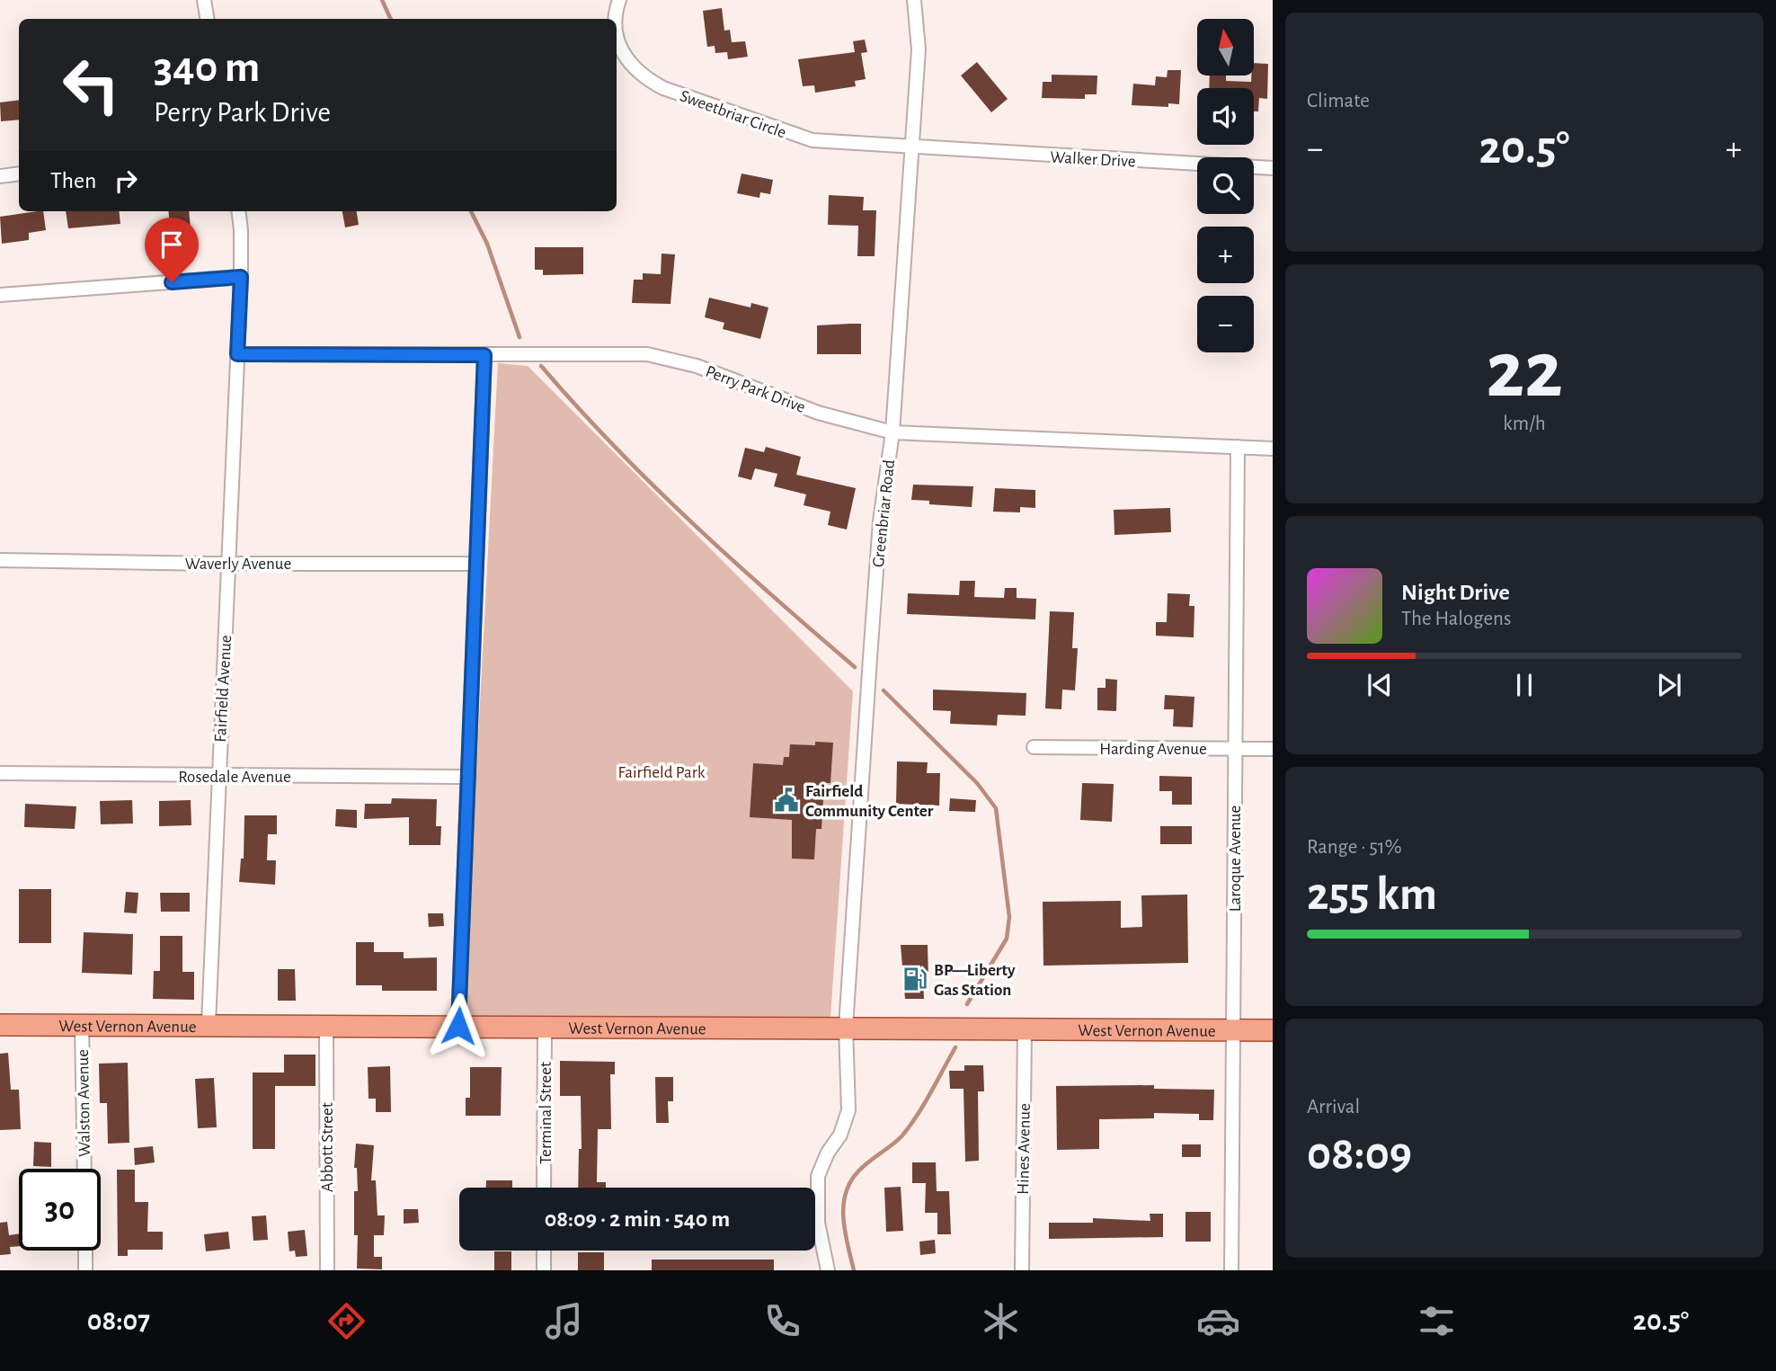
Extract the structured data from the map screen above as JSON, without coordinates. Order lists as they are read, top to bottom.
{
  "streets": {
    "main road": ["West Vernon Avenue"],
    "street": [
      "Sweetbriar Circle",
      "Walker Drive",
      "Perry Park Drive",
      "Greenbriar Road",
      "Waverly Avenue",
      "Fairfield Avenue",
      "Harding Avenue",
      "Rosedale Avenue",
      "Laroque Avenue",
      "Walston Avenue",
      "Terminal Street",
      "Abbott Street",
      "Hines Avenue"
    ]
  },
  "crossings": [
    ["Sweetbriar Circle", "Walker Drive"],
    ["Sweetbriar Circle", "Greenbriar Road"],
    ["Walker Drive", "Greenbriar Road"],
    ["Perry Park Drive", "Greenbriar Road"],
    ["Perry Park Drive", "Fairfield Avenue"],
    ["Perry Park Drive", "Laroque Avenue"],
    ["Greenbriar Road", "West Vernon Avenue"],
    ["Waverly Avenue", "Fairfield Avenue"],
    ["Fairfield Avenue", "Rosedale Avenue"],
    ["Fairfield Avenue", "West Vernon Avenue"],
    ["Harding Avenue", "Laroque Avenue"],
    ["Laroque Avenue", "West Vernon Avenue"],
    ["West Vernon Avenue", "Walston Avenue"],
    ["West Vernon Avenue", "Terminal Street"],
    ["West Vernon Avenue", "Abbott Street"],
    ["West Vernon Avenue", "Hines Avenue"]
  ],
  "parks": ["Fairfield Park"],
  "places": {
    "public building": ["Fairfield Community Center"],
    "fuel station": ["BP—Liberty Gas Station"]
  },
  "north": "top",
  "page": {
    "tile": [
      "Climate",
      ["22", "km/h"],
      ["Range · 51%", "255 km"],
      ["Arrival", "08:09"]
    ],
    "map_buttons": ["+", "−"],
    "turn": ["340 m", "Perry Park Drive"],
    "heat": ["−", "20.5°", "+"],
    "then": "Then",
    "song": ["Night Drive", "The Halogens"],
    "limit": "30",
    "trip": "08:09 · 2 min · 540 m",
    "tabs": ["08:07", "20.5°"]
  }
}
